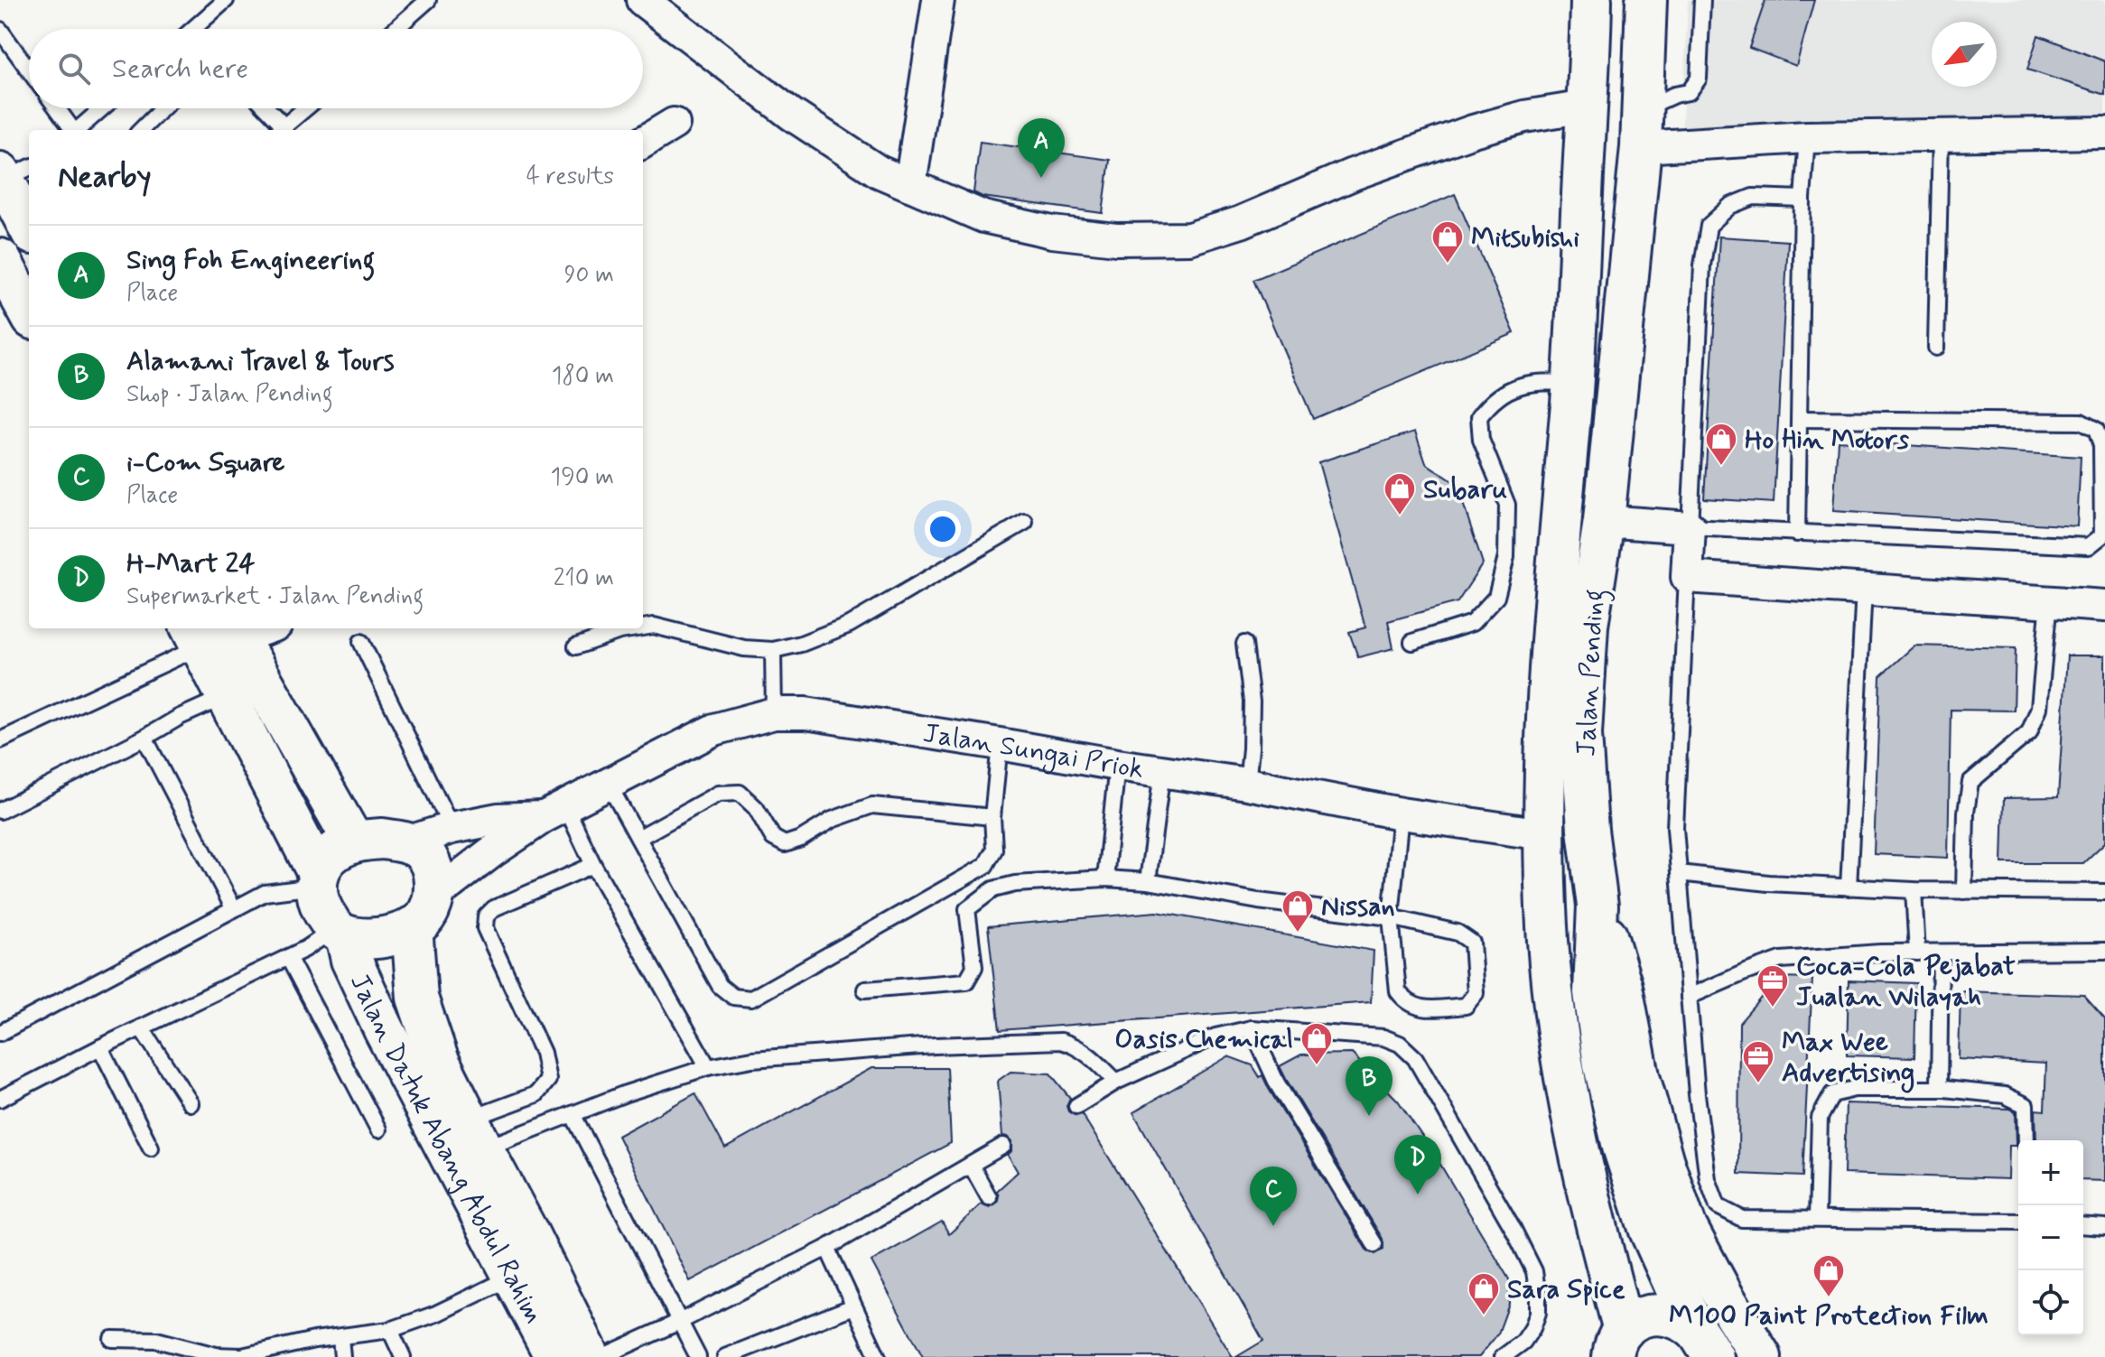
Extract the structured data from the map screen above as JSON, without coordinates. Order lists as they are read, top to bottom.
{
  "streets": {
    "main road": ["Jalan Pending", "Jalan Datuk Abang Abdul Rahim"],
    "street": ["Jalan Sungai Priok"]
  },
  "crossings": [
    ["Jalan Pending", "Jalan Sungai Priok"],
    ["Jalan Sungai Priok", "Jalan Datuk Abang Abdul Rahim"]
  ],
  "places": {
    "shop": [
      "Mitsubishi",
      "Ho Hin Motors",
      "Subaru",
      "Nissan",
      "Oasis Chemical",
      "M100 Paint Protection Film",
      "Sara Spice"
    ],
    "office": ["Coca-Cola Pejabat Jualan Wilayah", "Max Wee Advertising"]
  },
  "north": "bottom left",
  "page": {
    "search": "Search here",
    "pins": [
      "A",
      "B",
      "D",
      "C"
    ],
    "heading": ["Nearby", "4 results"],
    "list": [
      {
        "mark": "A",
        "name": "Sing Foh Engineering",
        "note": "Place",
        "value": "90 m"
      },
      {
        "mark": "B",
        "name": "Alamani Travel & Tours",
        "note": "Shop · Jalan Pending",
        "value": "180 m"
      },
      {
        "mark": "C",
        "name": "i-Com Square",
        "note": "Place",
        "value": "190 m"
      },
      {
        "mark": "D",
        "name": "H-Mart 24",
        "note": "Supermarket · Jalan Pending",
        "value": "210 m"
      }
    ],
    "map_buttons": ["+", "−"]
  }
}
